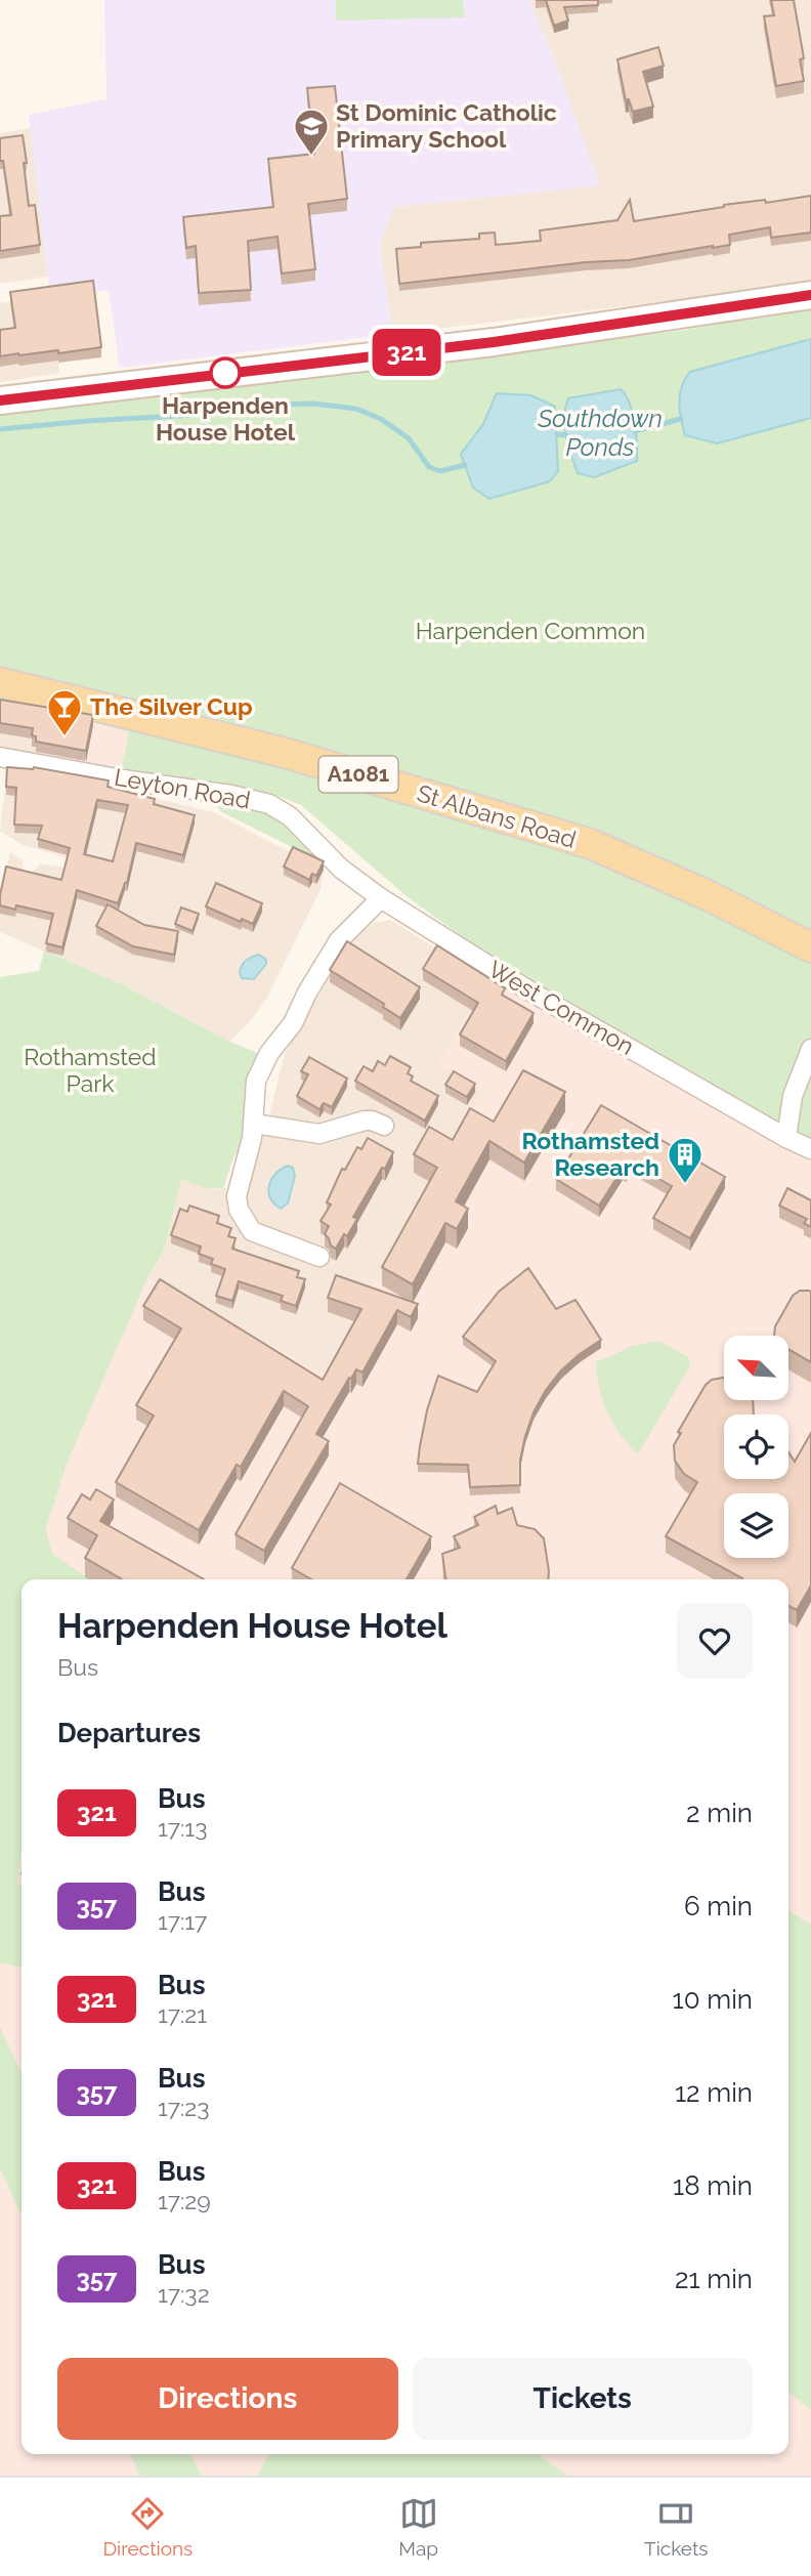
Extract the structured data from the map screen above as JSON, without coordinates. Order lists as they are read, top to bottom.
{
  "streets": {
    "main road": ["A1081", "St Albans Road"],
    "street": ["Leyton Road", "West Common"]
  },
  "crossings": [
    ["Leyton Road", "West Common"]
  ],
  "water": ["Southdown Ponds"],
  "parks": ["Harpenden Common", "Rothamsted Park"],
  "places": {
    "school or university": ["St Dominic Catholic Primary School"],
    "other": ["Harpenden House Hotel"],
    "bar": ["The Silver Cup"],
    "building": ["Rothamsted Research"]
  },
  "lines": ["bus line 321"],
  "north": "top left",
  "page": {
    "on_map": "321",
    "heading": [
      ["Harpenden House Hotel", "Bus"],
      "Departures"
    ],
    "list": [
      {
        "mark": "321",
        "name": "Bus",
        "note": "17:13",
        "value": "2 min"
      },
      {
        "mark": "357",
        "name": "Bus",
        "note": "17:17",
        "value": "6 min"
      },
      {
        "mark": "321",
        "name": "Bus",
        "note": "17:21",
        "value": "10 min"
      },
      {
        "mark": "357",
        "name": "Bus",
        "note": "17:23",
        "value": "12 min"
      },
      {
        "mark": "321",
        "name": "Bus",
        "note": "17:29",
        "value": "18 min"
      },
      {
        "mark": "357",
        "name": "Bus",
        "note": "17:32",
        "value": "21 min"
      }
    ],
    "buttons": ["Directions", "Tickets"],
    "tabs": ["Directions", "Map", "Tickets"]
  }
}
